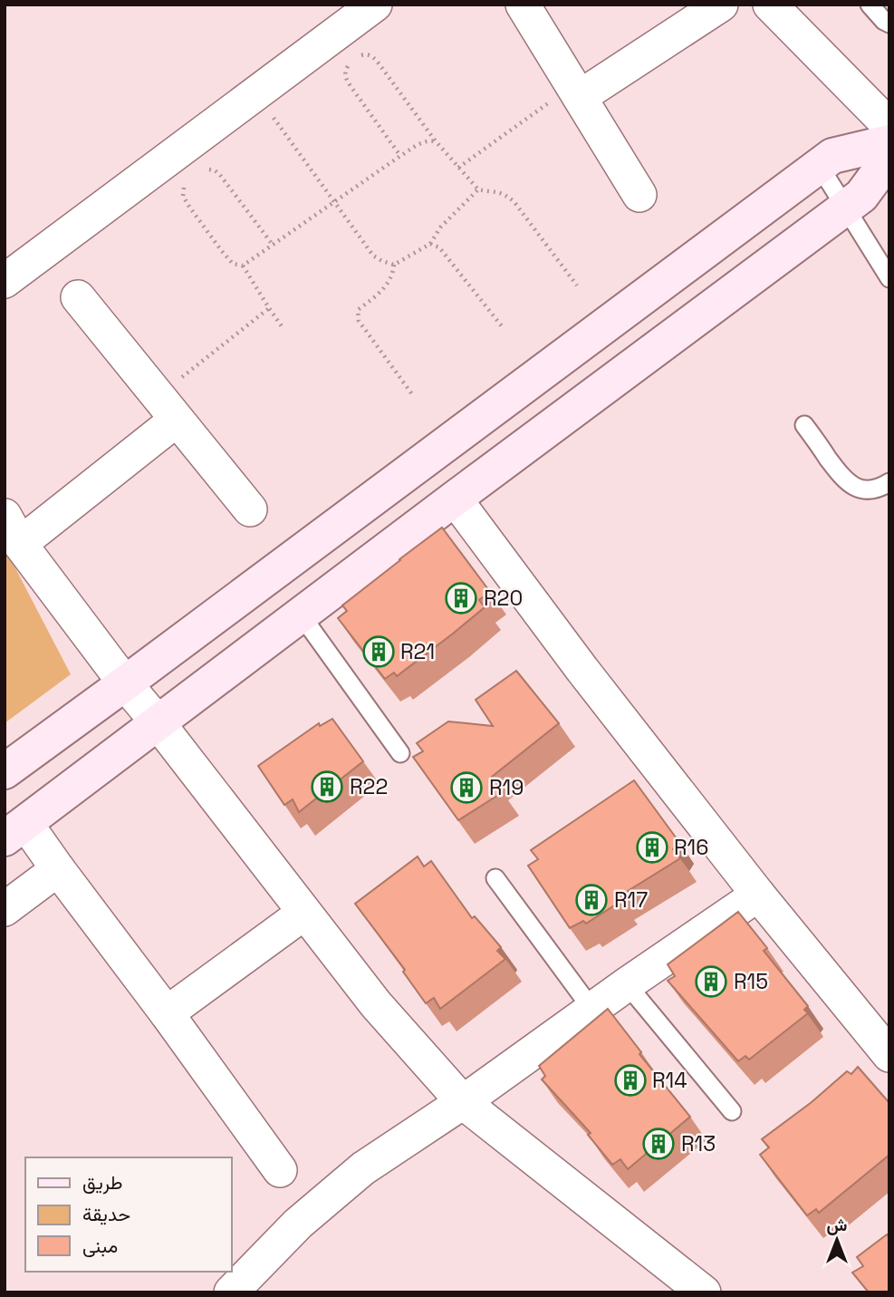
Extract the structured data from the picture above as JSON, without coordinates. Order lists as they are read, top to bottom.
{
  "places": {
    "building": [
      "R20",
      "R21",
      "R22",
      "R19",
      "R16",
      "R17",
      "R15",
      "R14",
      "R13"
    ]
  },
  "legend": ["طريق", "حديقة", "مبنى"],
  "north": "top"
}
